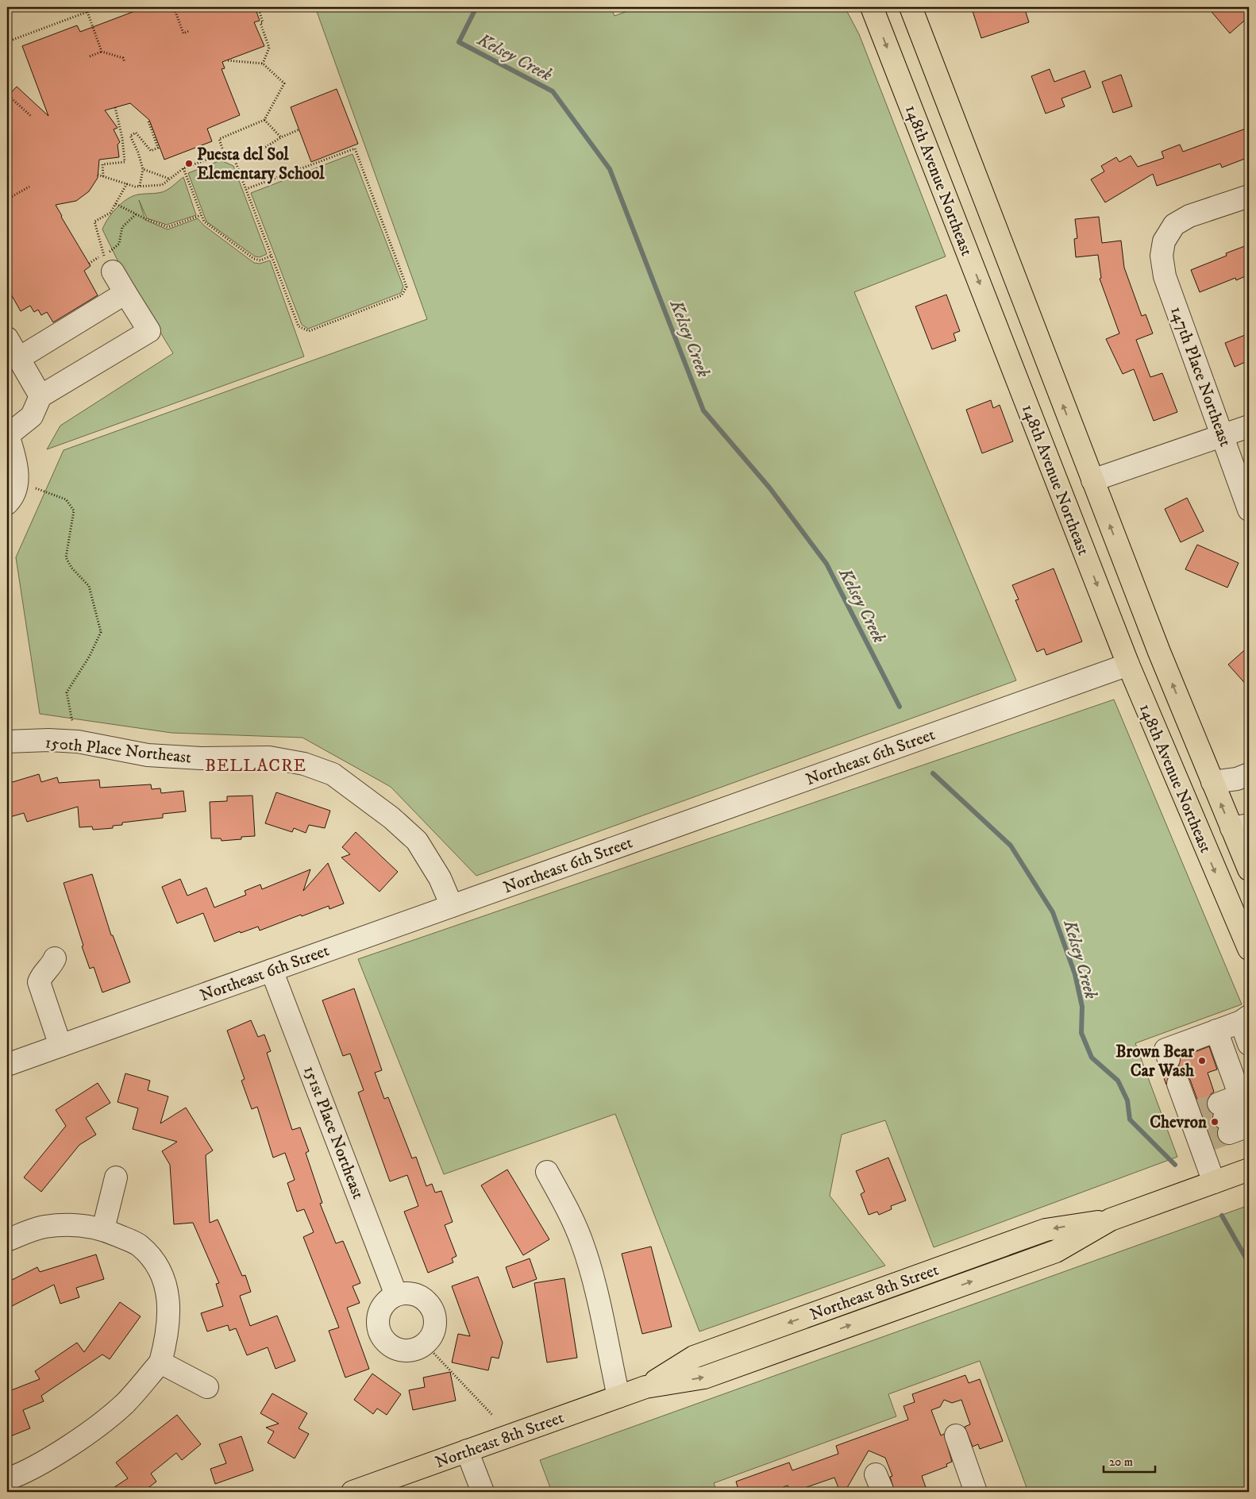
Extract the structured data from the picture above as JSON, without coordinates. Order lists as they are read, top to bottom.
{
  "streets": {
    "main road": ["148th Avenue Northeast", "Northeast 8th Street"],
    "street": [
      "147th Place Northeast",
      "150th Place Northeast",
      "Northeast 6th Street",
      "151st Place Northeast"
    ]
  },
  "crossings": [
    ["148th Avenue Northeast", "Northeast 6th Street"],
    ["150th Place Northeast", "Northeast 6th Street"],
    ["Northeast 6th Street", "151st Place Northeast"]
  ],
  "districts": ["BELLACRE"],
  "water": ["Kelsey Creek"],
  "places": ["Puesta del Sol Elementary School", "Brown Bear Car Wash", "Chevron"],
  "scale_bar": "20 m"
}
